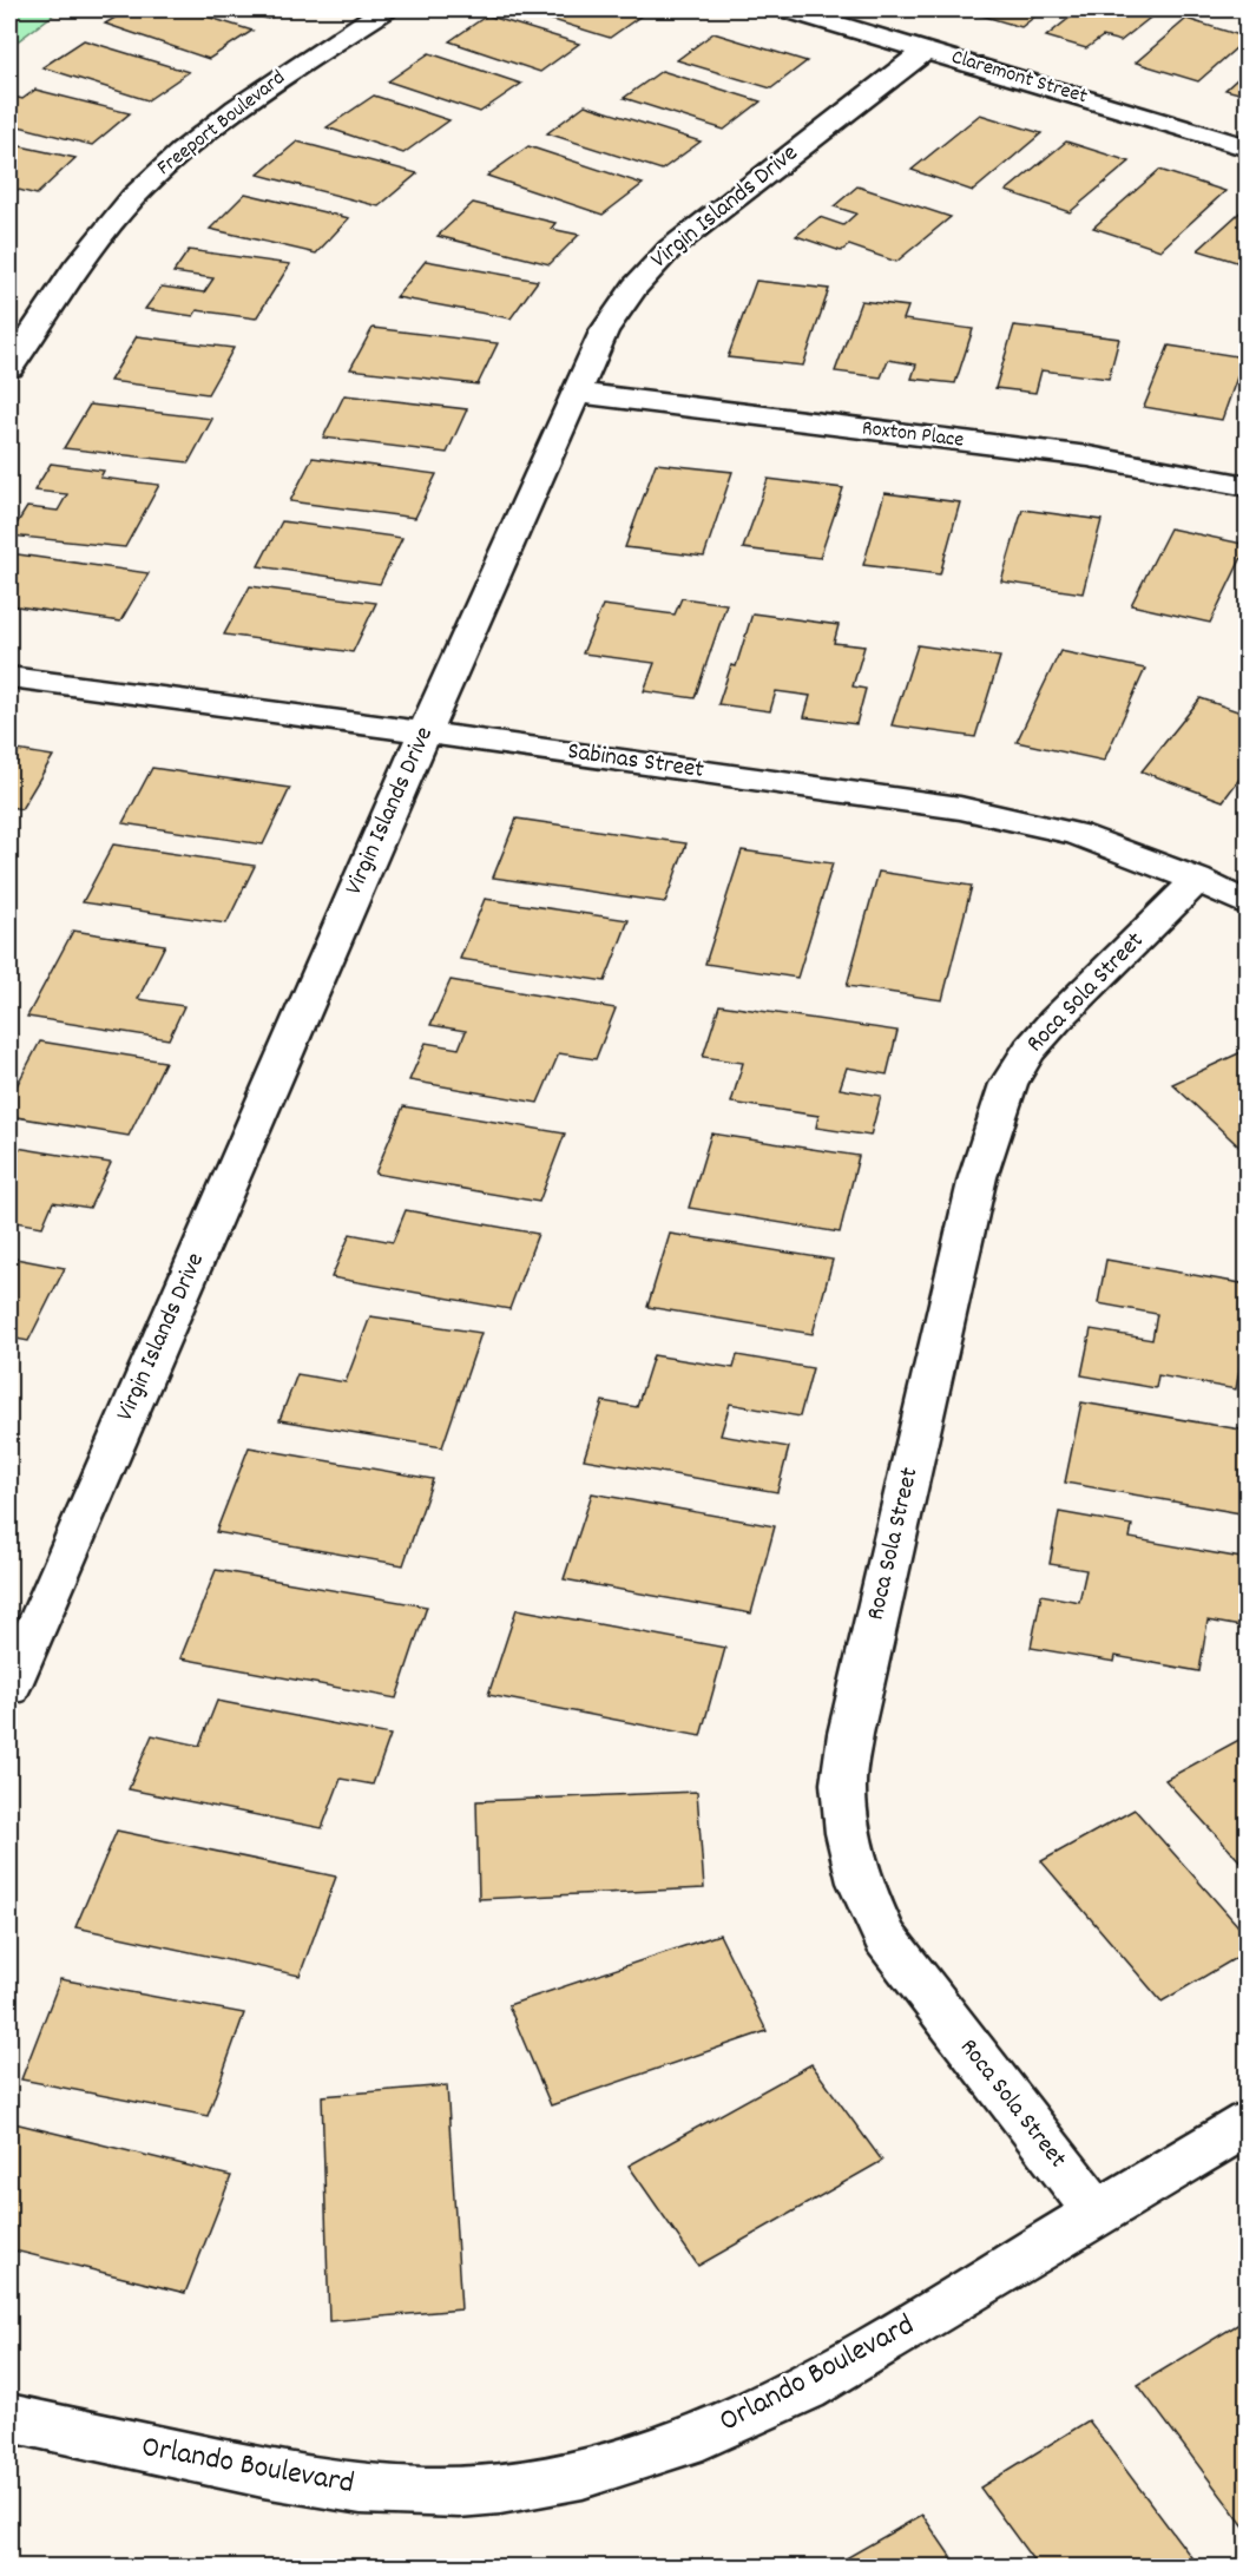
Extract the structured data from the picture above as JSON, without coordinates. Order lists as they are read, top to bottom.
{
  "streets": {
    "street": [
      "Claremont Street",
      "Freeport Boulevard",
      "Virgin Islands Drive",
      "Roxton Place",
      "Sabinas Street",
      "Roca Sola Street",
      "Orlando Boulevard"
    ]
  },
  "crossings": [
    ["Claremont Street", "Virgin Islands Drive"],
    ["Virgin Islands Drive", "Roxton Place"],
    ["Virgin Islands Drive", "Sabinas Street"],
    ["Sabinas Street", "Roca Sola Street"],
    ["Roca Sola Street", "Orlando Boulevard"]
  ]
}
